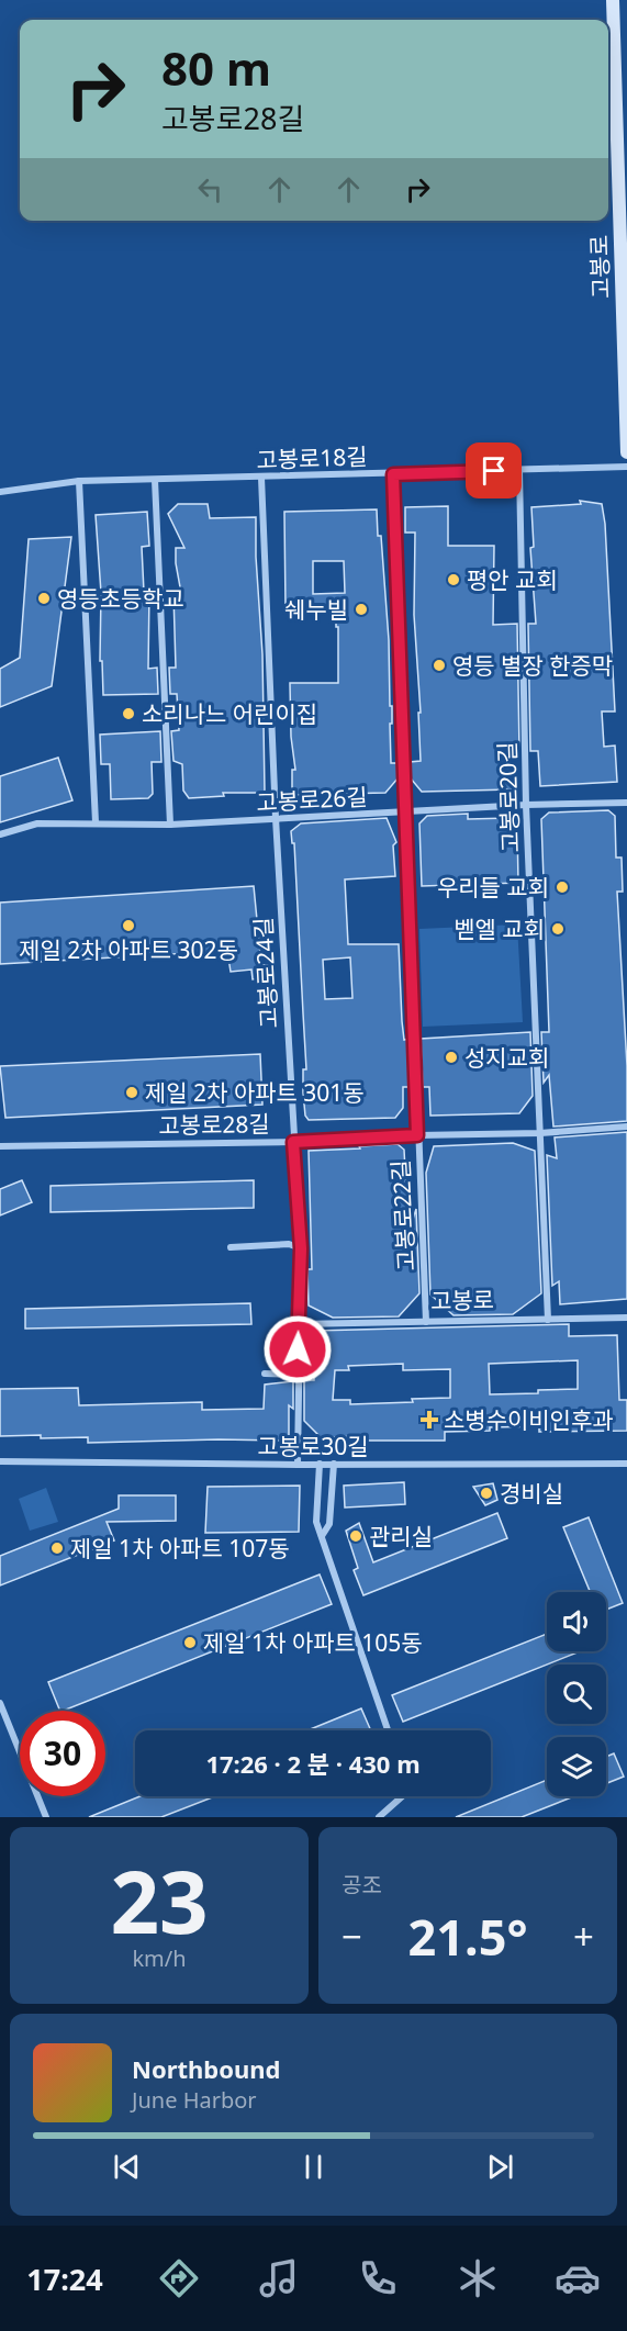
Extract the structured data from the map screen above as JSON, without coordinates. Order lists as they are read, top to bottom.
{
  "streets": {
    "street": [
      "고봉로",
      "고봉로18길",
      "고봉로20길",
      "고봉로26길",
      "고봉로24길",
      "고봉로28길",
      "고봉로22길",
      "고봉로30길"
    ]
  },
  "crossings": [
    ["고봉로", "고봉로20길"],
    ["고봉로", "고봉로24길"],
    ["고봉로", "고봉로22길"],
    ["고봉로18길", "고봉로20길"],
    ["고봉로18길", "고봉로24길"],
    ["고봉로18길", "고봉로22길"],
    ["고봉로20길", "고봉로26길"],
    ["고봉로20길", "고봉로28길"],
    ["고봉로26길", "고봉로24길"],
    ["고봉로26길", "고봉로22길"],
    ["고봉로24길", "고봉로28길"],
    ["고봉로24길", "고봉로30길"],
    ["고봉로28길", "고봉로22길"]
  ],
  "places": {
    "other": [
      "평안 교회",
      "영등초등학교",
      "쉐누빌",
      "영등 별장 한증막",
      "소리나느 어린이집",
      "우리들 교회",
      "제일 2차 아파트 302동",
      "벧엘 교회",
      "성지교회",
      "제일 2차 아파트 301동",
      "경비실",
      "관리실",
      "제일 1차 아파트 107동",
      "제일 1차 아파트 105동"
    ],
    "health": ["소병수이비인후과"]
  },
  "page": {
    "turn": ["80 m", "고봉로28길"],
    "limit": "30",
    "trip": "17:26 · 2 분 · 430 m",
    "tile": [
      ["23", "km/h"],
      "공조"
    ],
    "heat": ["−", "21.5°", "+"],
    "song": ["Northbound", "June Harbor"],
    "tabs": "17:24"
  }
}
